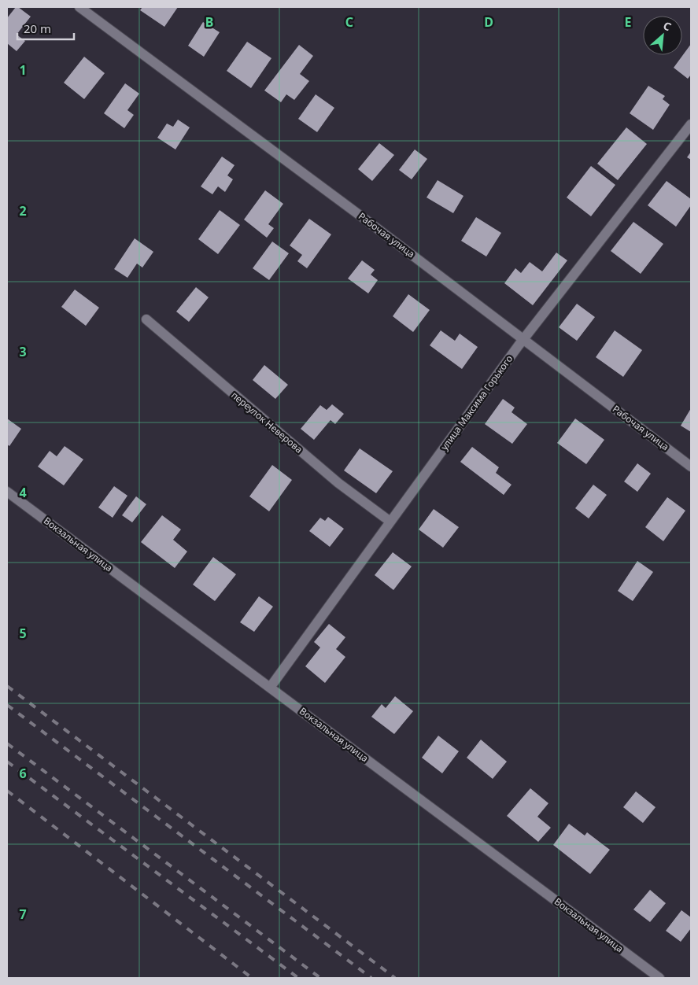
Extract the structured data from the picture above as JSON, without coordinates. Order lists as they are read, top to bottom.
{
  "streets": {
    "street": [
      "Рабочая улица",
      "улица Максима Горького",
      "переулок Неверова",
      "Вокзальная улица"
    ]
  },
  "crossings": [
    ["Рабочая улица", "улица Максима Горького"],
    ["улица Максима Горького", "переулок Неверова"],
    ["улица Максима Горького", "Вокзальная улица"]
  ],
  "scale_bar": "20 m",
  "north": "top right",
  "grid": {
    "columns": [
      "B",
      "C",
      "D",
      "E"
    ],
    "rows": [
      "1",
      "2",
      "3",
      "4",
      "5",
      "6",
      "7"
    ]
  }
}
